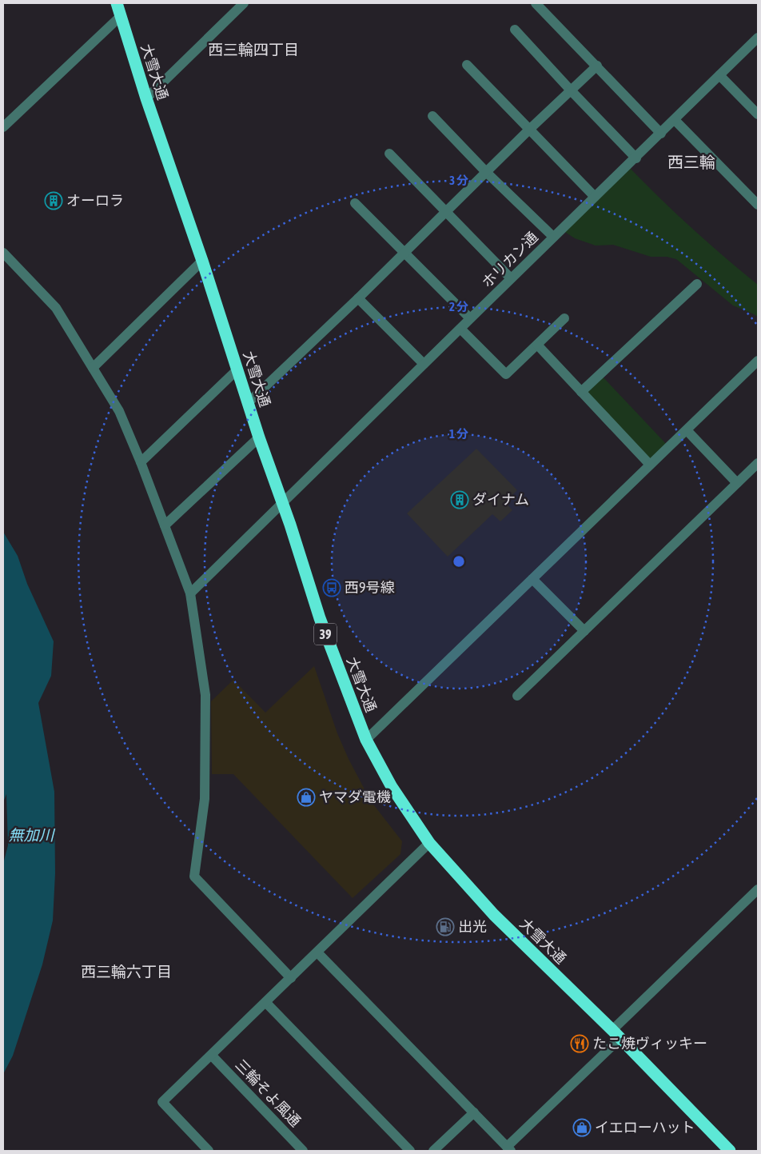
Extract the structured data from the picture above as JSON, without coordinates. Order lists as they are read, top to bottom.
{
  "streets": {
    "highway": ["大雪大通", "39"],
    "street": ["ホリカン通", "三輪そよ風通"]
  },
  "crossings": [
    ["大雪大通", "ホリカン通"]
  ],
  "districts": ["西三輪四丁目", "西三輪", "西三輪六丁目"],
  "water": ["無加川"],
  "places": {
    "building": ["オーロラ", "ダイナム"],
    "bus stop": ["西9号線"],
    "shop": ["ヤマダ電機", "イエローハット"],
    "fuel station": ["出光"],
    "restaurant": ["たこ焼ヴィッキー"]
  },
  "rings": ["3 分", "2 分", "1 分"]
}
